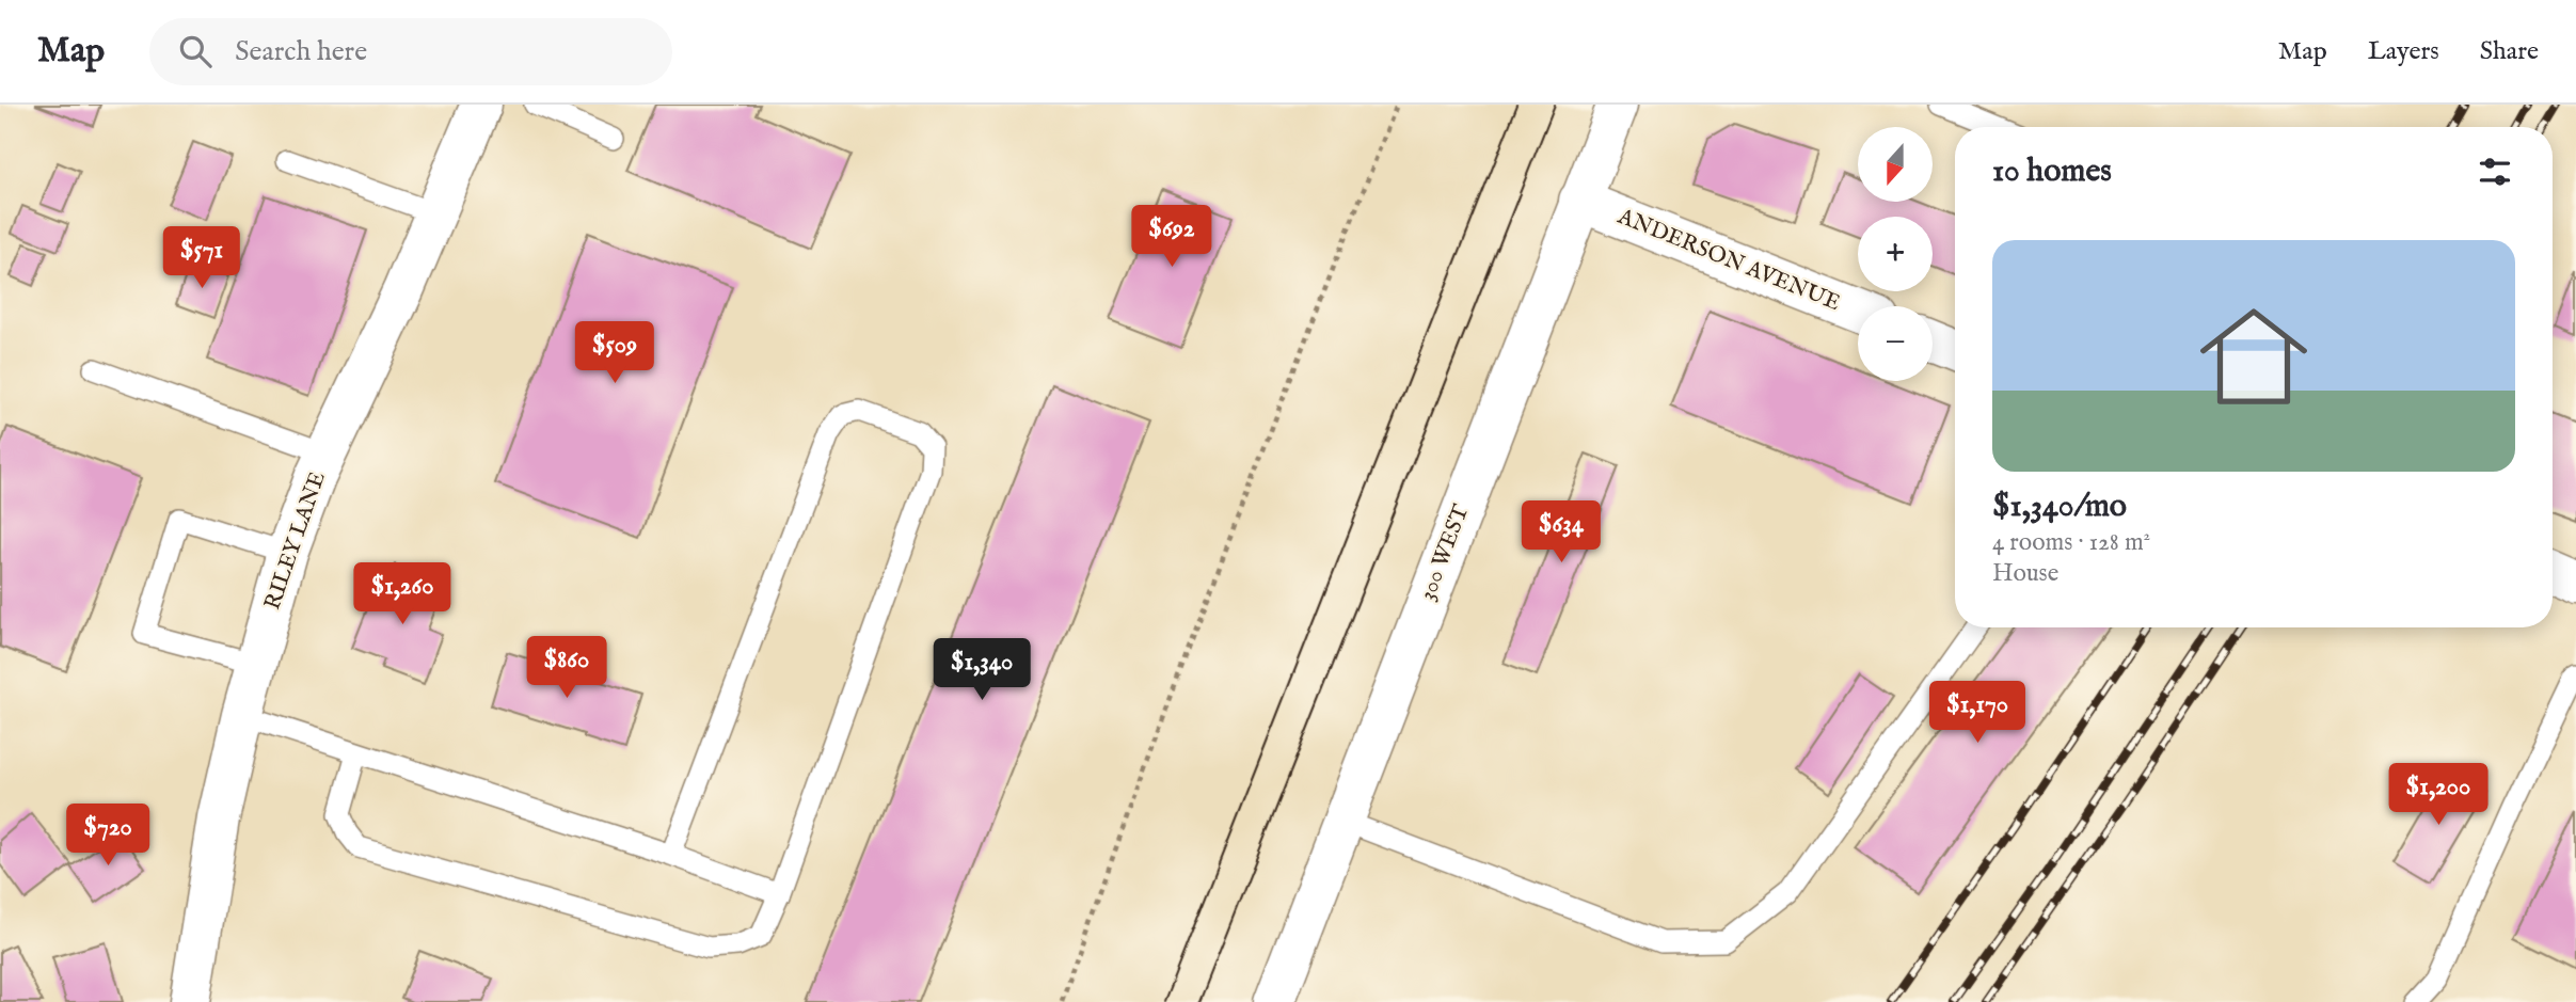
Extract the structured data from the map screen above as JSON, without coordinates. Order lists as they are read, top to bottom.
{
  "streets": {
    "street": ["ANDERSON AVENUE", "RILEY LANE", "300 WEST"]
  },
  "crossings": [
    ["ANDERSON AVENUE", "300 WEST"]
  ],
  "north": "bottom",
  "page": {
    "header": "Map",
    "search": "Search here",
    "nav": ["Map", "Layers", "Share"],
    "map_buttons": ["+", "−"],
    "heading": "10 homes",
    "price": [
      "$692",
      "$571",
      "$509",
      "$634",
      "$1,260",
      "$860",
      "$1,340",
      "$1,170",
      "$1,200",
      "$720"
    ],
    "list": [
      {
        "name": "$1,340/mo",
        "note": "4 rooms · 128 m² · House"
      }
    ]
  }
}
